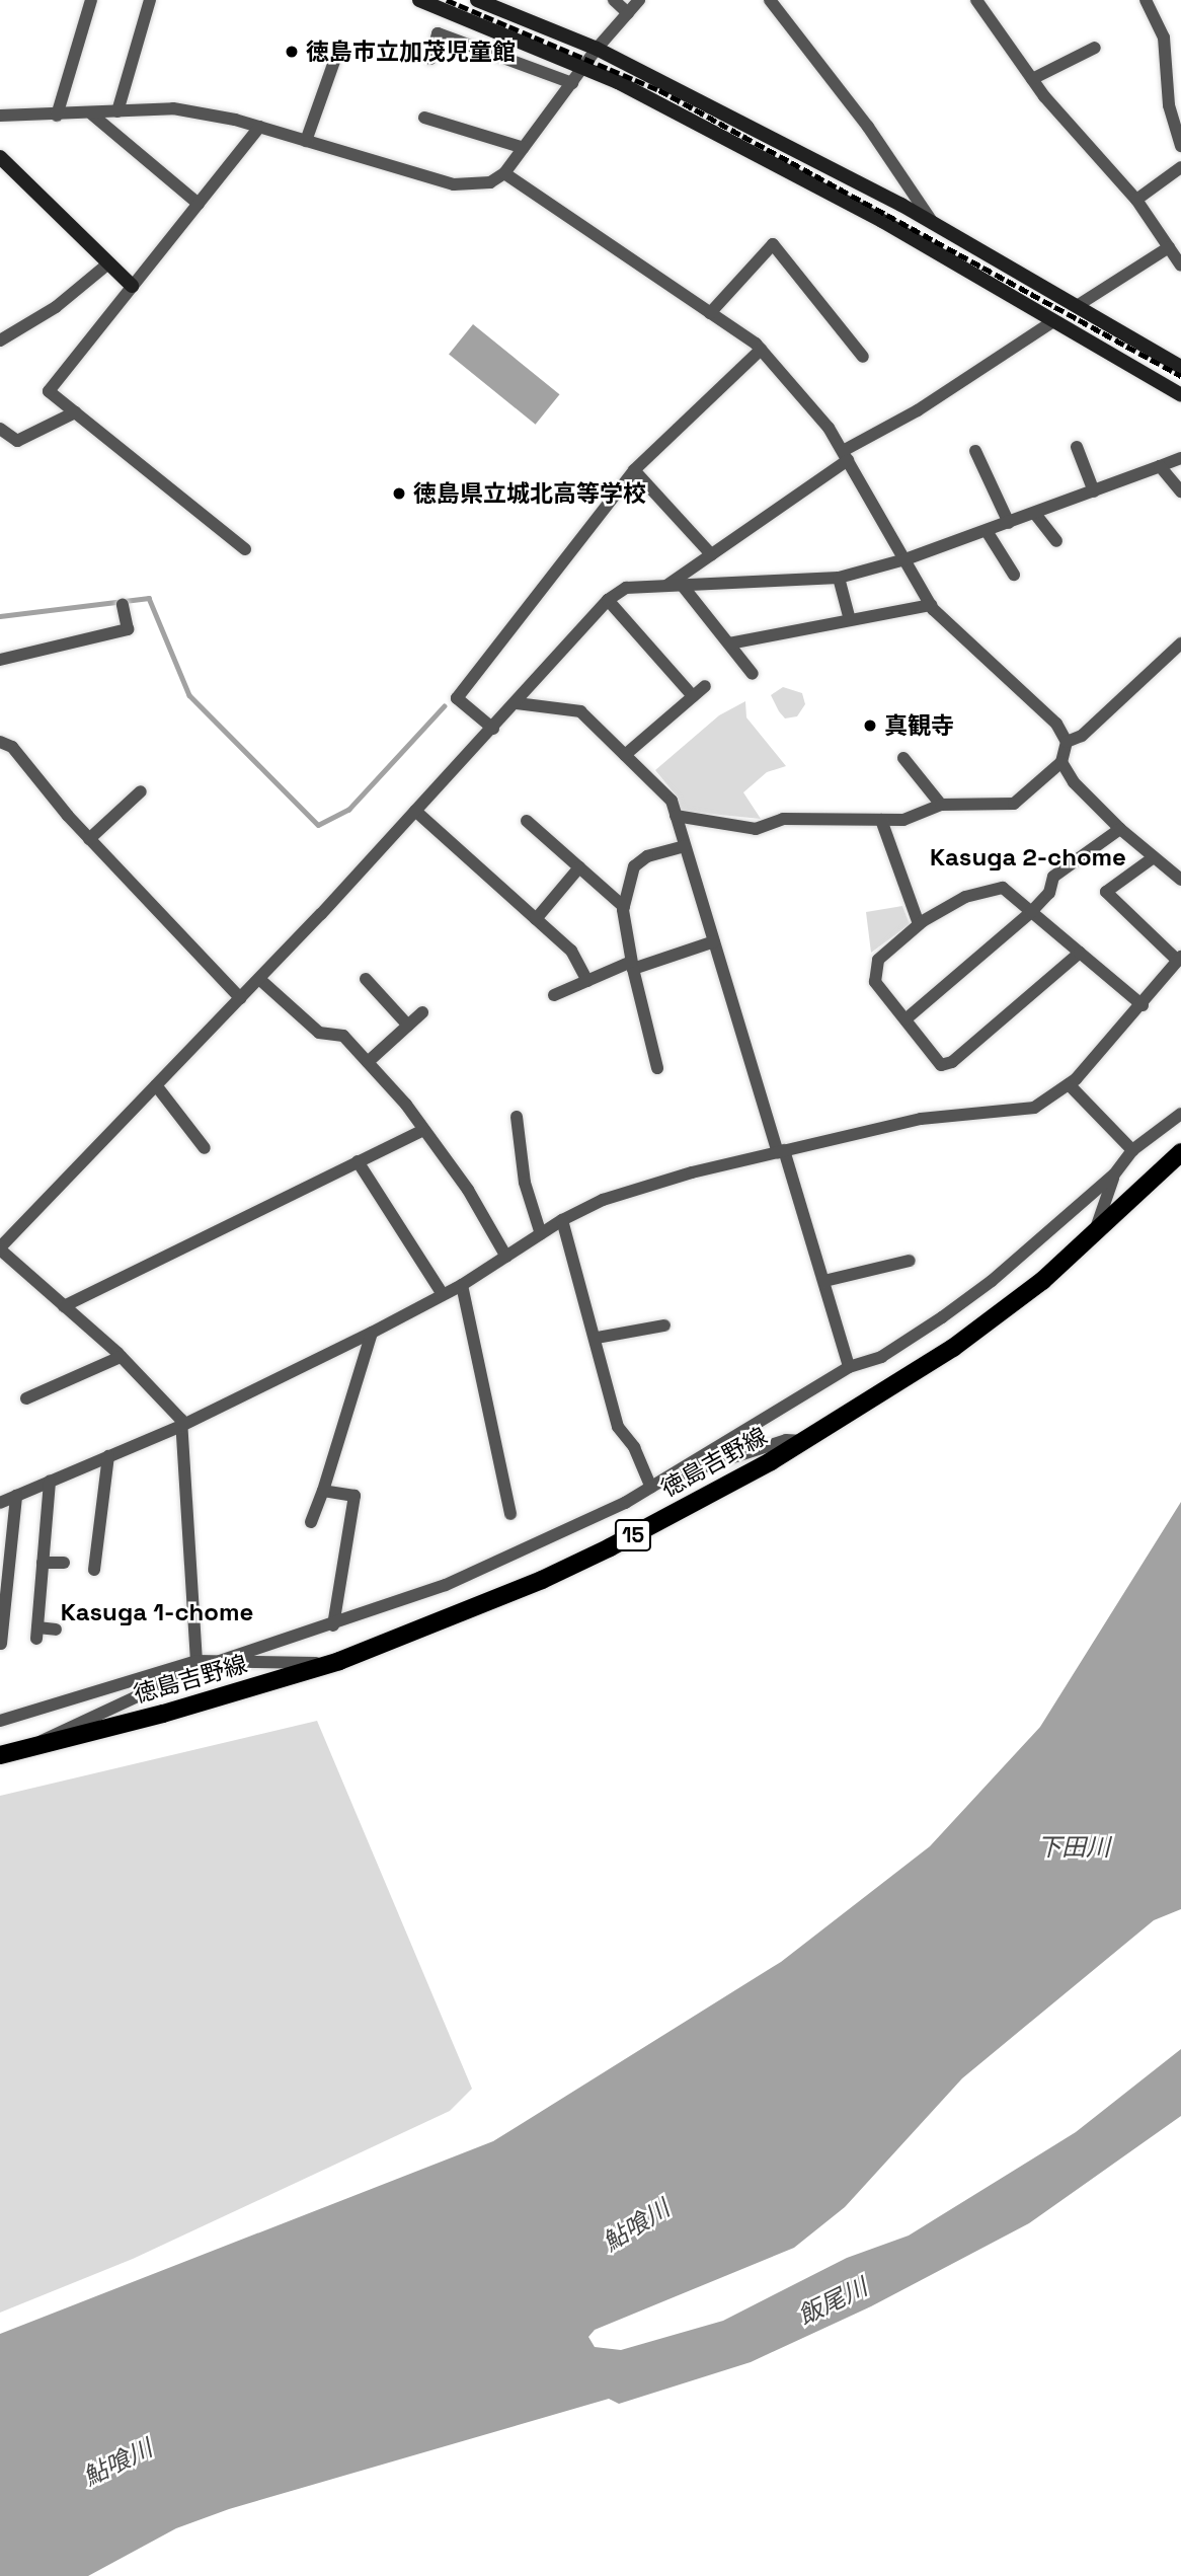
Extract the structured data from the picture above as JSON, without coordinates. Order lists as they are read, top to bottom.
{
  "streets": {
    "main road": ["徳島吉野線", "15"]
  },
  "districts": ["Kasuga 2-chome", "Kasuga 1-chome"],
  "water": ["下田川", "鮎喰川", "飯尾川"],
  "places": ["徳島市立加茂児童館", "徳島県立城北高等学校", "真観寺"]
}
